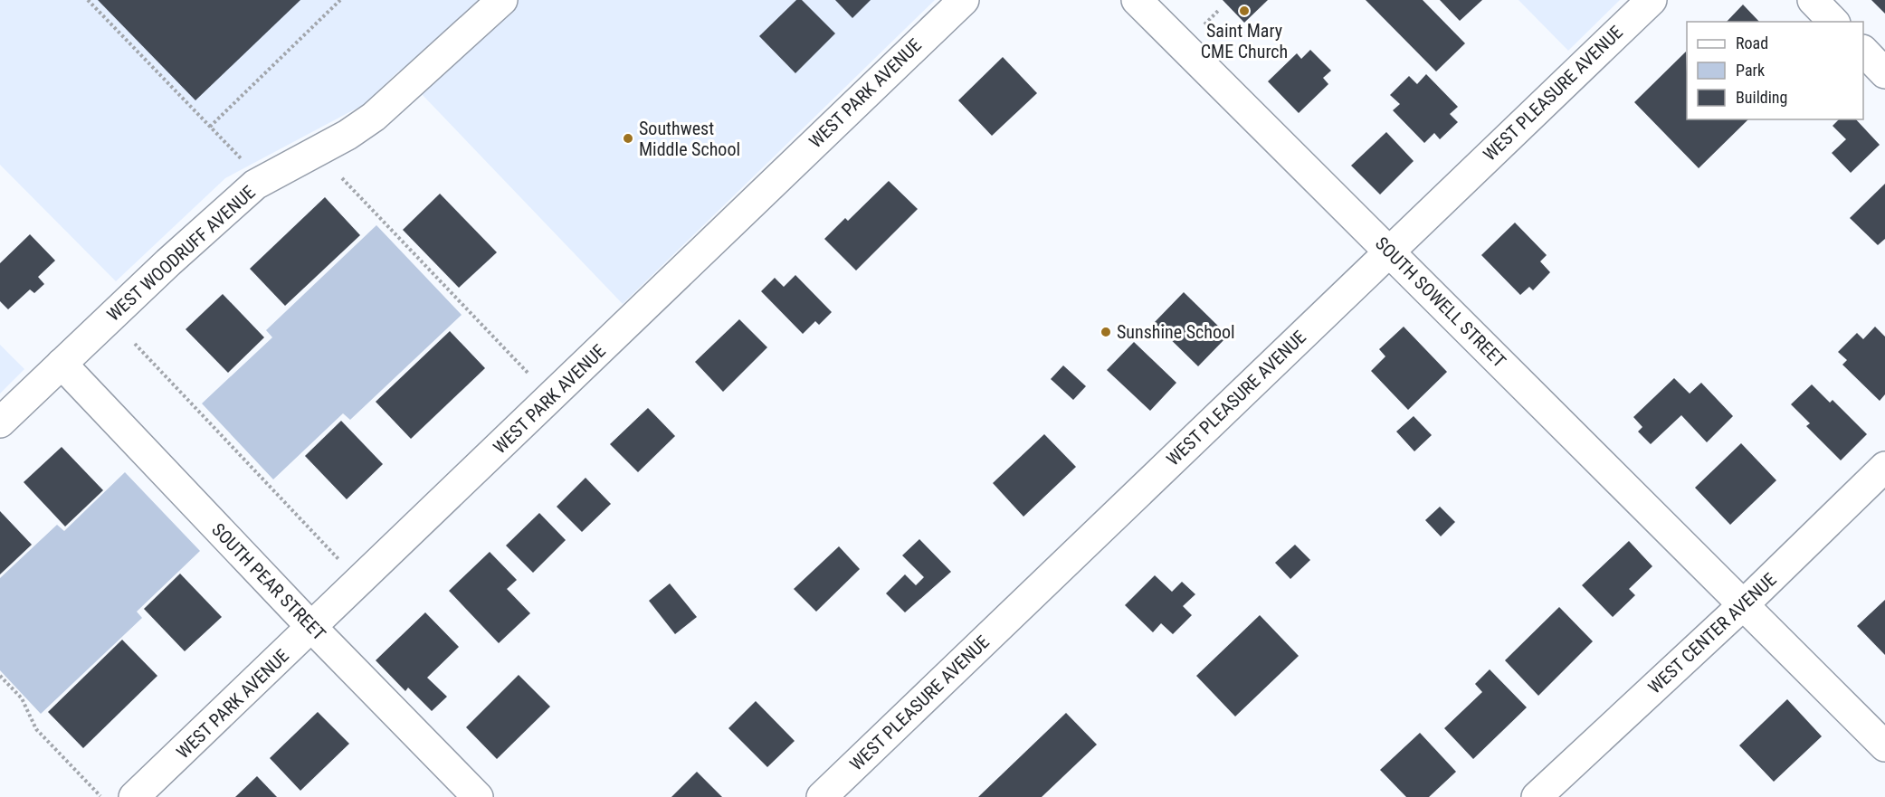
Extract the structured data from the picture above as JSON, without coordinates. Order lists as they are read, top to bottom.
{
  "streets": {
    "street": [
      "WEST PARK AVENUE",
      "WEST PLEASURE AVENUE",
      "WEST WOODRUFF AVENUE",
      "SOUTH SOWELL STREET",
      "SOUTH PEAR STREET",
      "WEST CENTER AVENUE"
    ]
  },
  "crossings": [
    ["WEST PARK AVENUE", "SOUTH PEAR STREET"],
    ["WEST PLEASURE AVENUE", "SOUTH SOWELL STREET"],
    ["WEST WOODRUFF AVENUE", "SOUTH PEAR STREET"],
    ["SOUTH SOWELL STREET", "WEST CENTER AVENUE"]
  ],
  "places": ["Saint Mary CME Church", "Southwest Middle School", "Sunshine School"],
  "legend": ["Road", "Park", "Building"]
}
